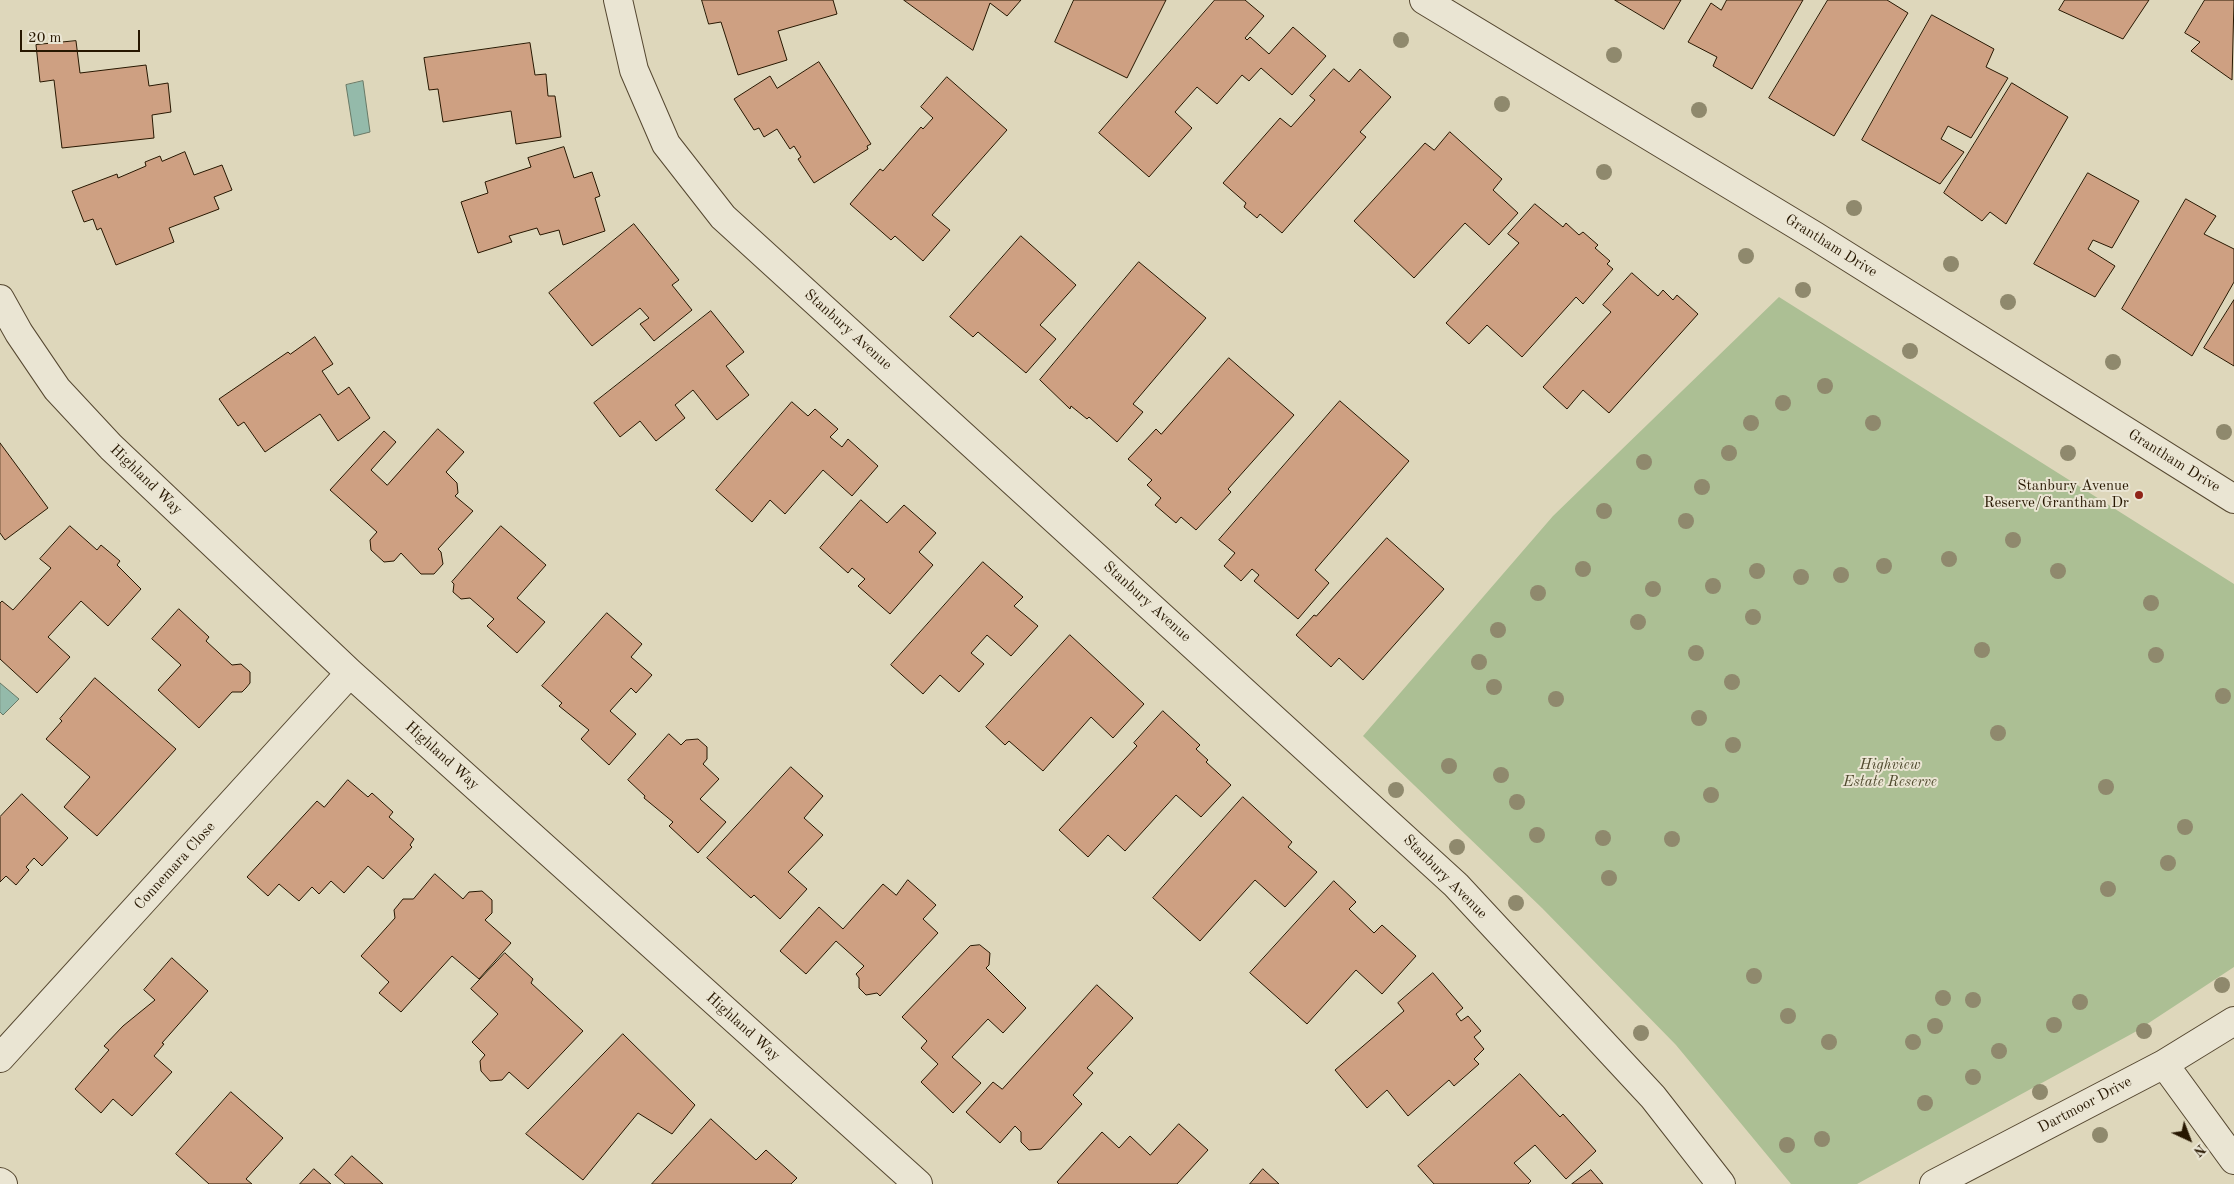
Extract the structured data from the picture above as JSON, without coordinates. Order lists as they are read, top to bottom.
{
  "streets": {
    "street": [
      "Grantham Drive",
      "Stanbury Avenue",
      "Highland Way",
      "Connemara Close",
      "Dartmoor Drive"
    ]
  },
  "crossings": [
    ["Highland Way", "Connemara Close"]
  ],
  "parks": ["Highview Estate Reserve"],
  "places": ["Stanbury Avenue Reserve/Grantham Dr"],
  "scale_bar": "20 m",
  "north": "bottom right"
}
